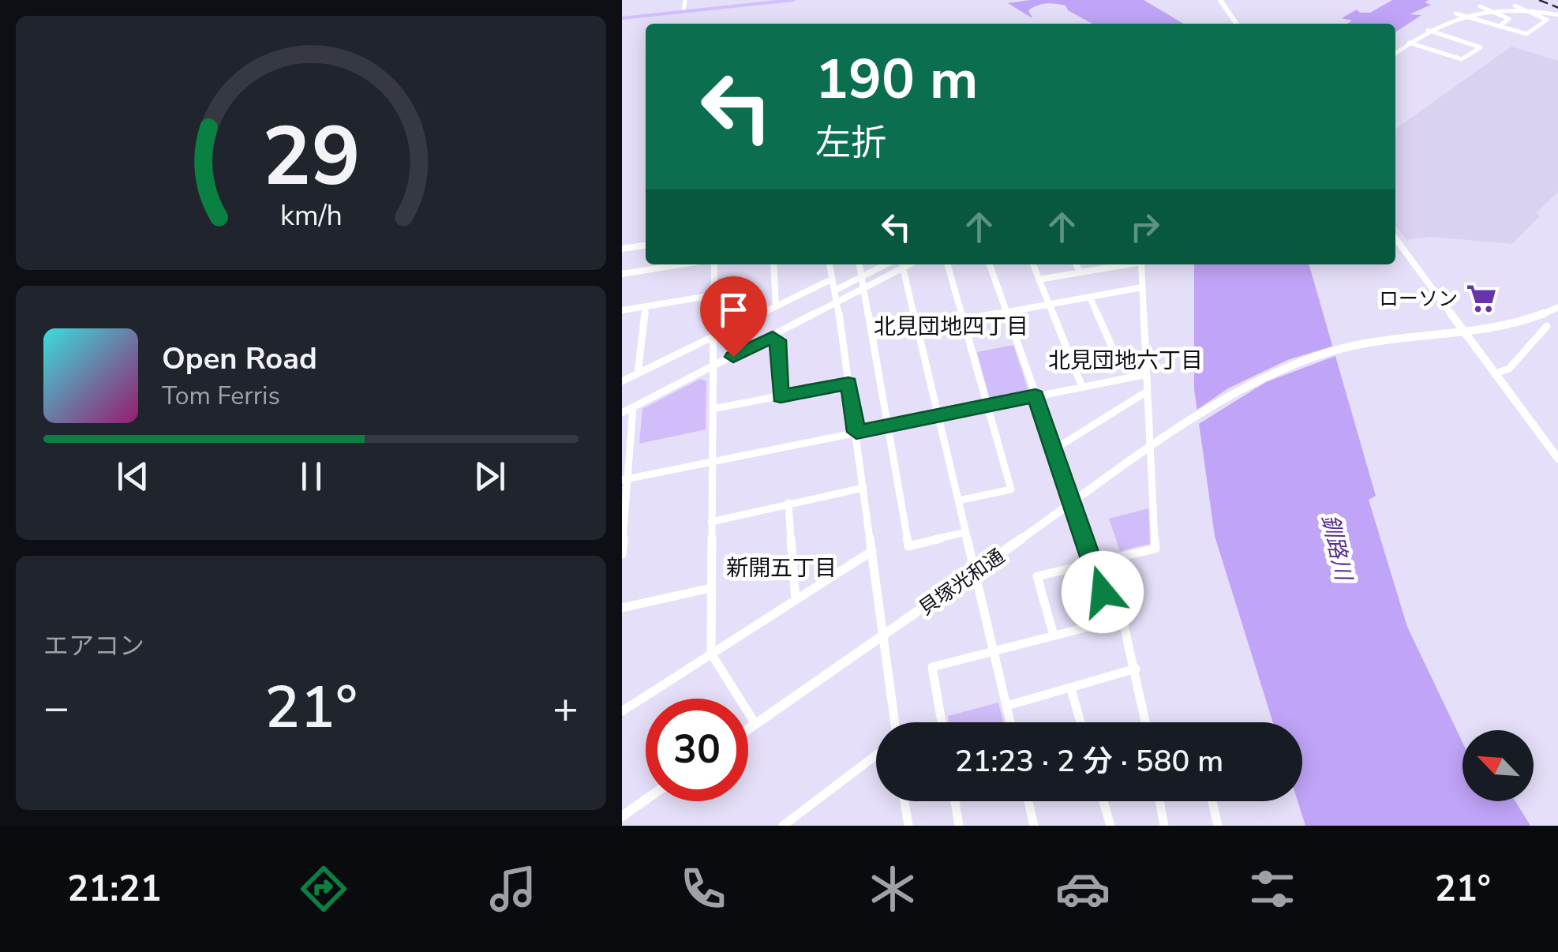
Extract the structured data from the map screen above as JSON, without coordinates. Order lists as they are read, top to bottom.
{
  "streets": {
    "street": ["貝塚光和通"]
  },
  "districts": ["北見団地四丁目", "北見団地六丁目", "新開五丁目"],
  "water": ["釧路川"],
  "places": {
    "supermarket": ["ローソン"]
  },
  "north": "top left",
  "page": {
    "turn": ["190 m", "左折"],
    "song": ["Open Road", "Tom Ferris"],
    "tile": "エアコン",
    "heat": ["−", "21°", "+"],
    "limit": "30",
    "trip": "21:23 · 2 分 · 580 m",
    "tabs": ["21:21", "21°"],
    "gauge": ["29", "km/h"]
  }
}
